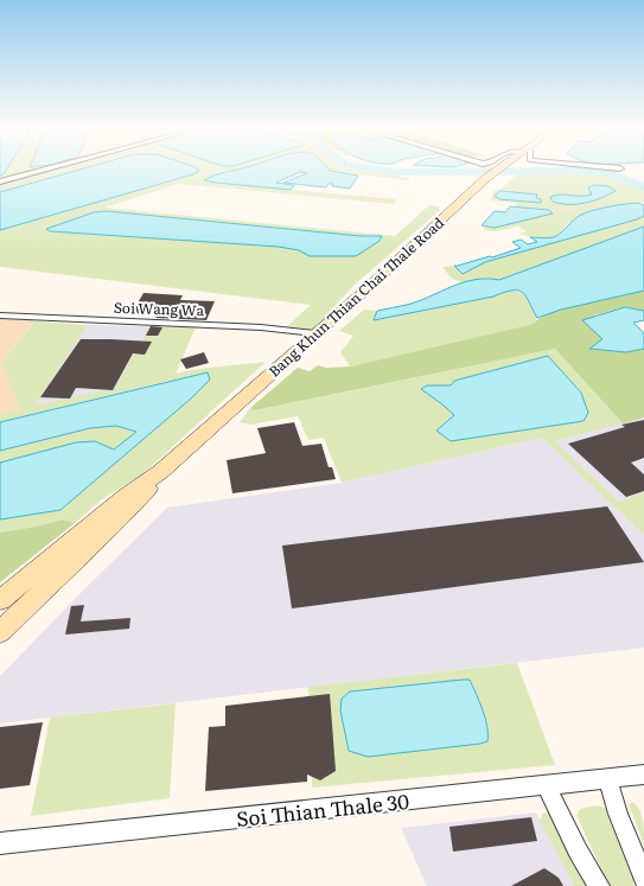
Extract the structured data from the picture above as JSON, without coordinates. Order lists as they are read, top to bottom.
{
  "streets": {
    "main road": ["Bang Khun Thian Chai Thale Road"],
    "street": ["Soi Wang Wa", "Soi Thian Thale 30"]
  },
  "crossings": [
    ["Bang Khun Thian Chai Thale Road", "Soi Wang Wa"]
  ]
}
